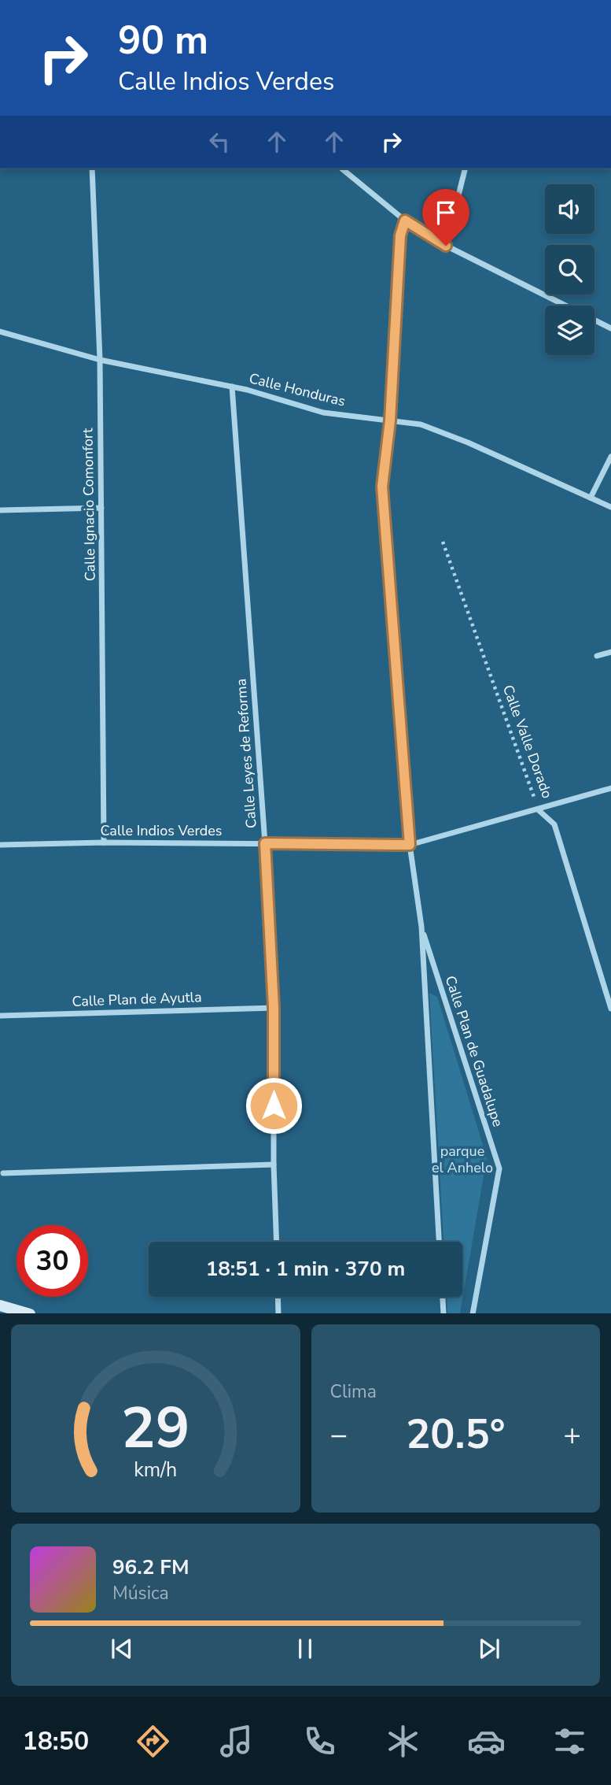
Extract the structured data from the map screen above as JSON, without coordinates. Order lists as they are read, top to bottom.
{
  "streets": {
    "street": [
      "Calle Honduras",
      "Calle Ignacio Comonfort",
      "Calle Valle Dorado",
      "Calle Leyes de Reforma",
      "Calle Indios Verdes",
      "Calle Plan de Ayutla",
      "Calle Plan de Guadalupe"
    ]
  },
  "crossings": [
    ["Calle Honduras", "Calle Ignacio Comonfort"],
    ["Calle Honduras", "Calle Leyes de Reforma"],
    ["Calle Honduras", "Calle Plan de Guadalupe"],
    ["Calle Ignacio Comonfort", "Calle Indios Verdes"],
    ["Calle Valle Dorado", "Calle Indios Verdes"],
    ["Calle Leyes de Reforma", "Calle Indios Verdes"],
    ["Calle Leyes de Reforma", "Calle Plan de Ayutla"],
    ["Calle Indios Verdes", "Calle Plan de Guadalupe"]
  ],
  "parks": ["parque el Anhelo"],
  "page": {
    "turn": ["90 m", "Calle Indios Verdes"],
    "limit": "30",
    "trip": "18:51 · 1 min · 370 m",
    "tile": "Clima",
    "heat": ["−", "20.5°", "+"],
    "song": ["96.2 FM", "Música"],
    "tabs": "18:50",
    "gauge": ["29", "km/h"]
  }
}
